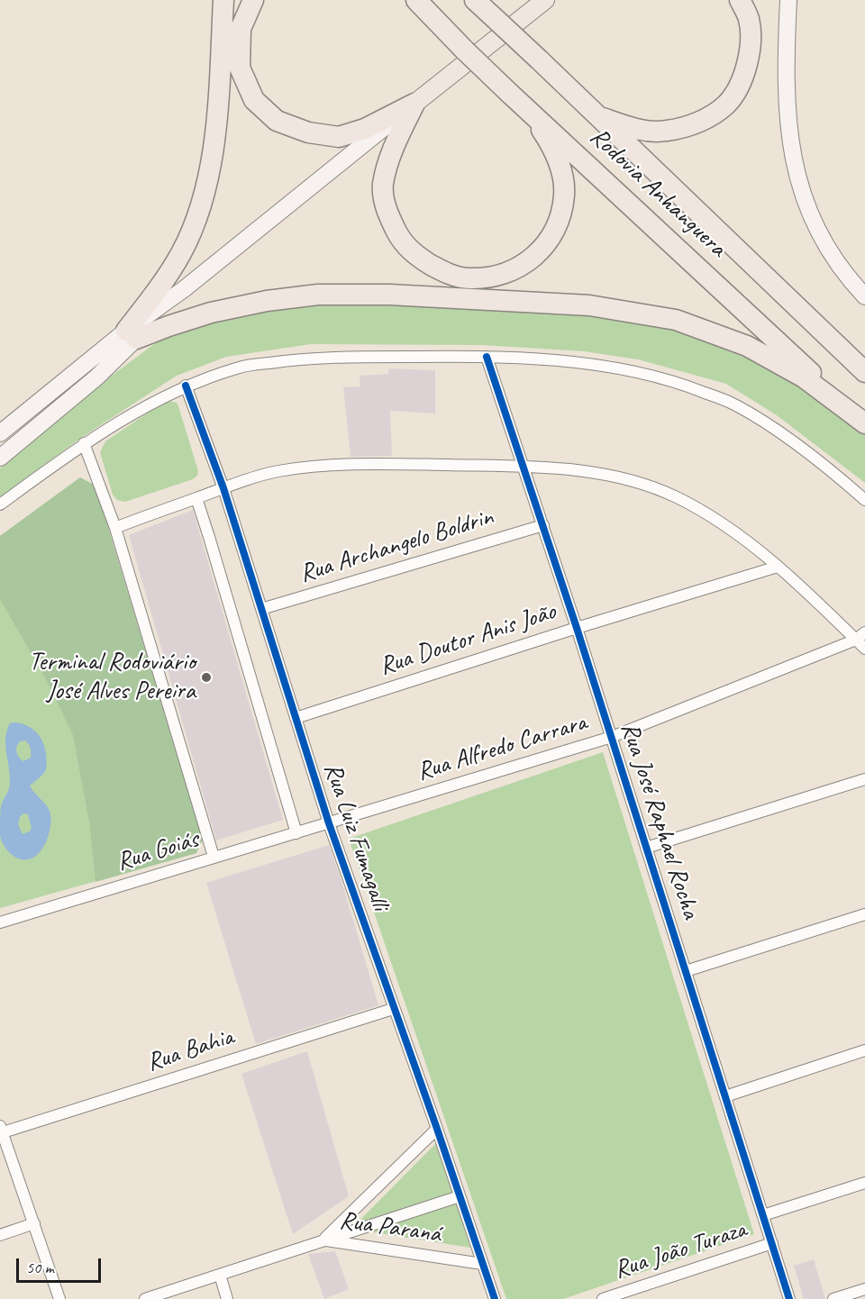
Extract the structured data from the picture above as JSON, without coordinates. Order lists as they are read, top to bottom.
{
  "streets": {
    "highway": ["Rodovia Anhanguera"],
    "street": [
      "Rua Archangelo Boldrin",
      "Rua Doutor Anis João",
      "Rua Alfredo Carrara",
      "Rua José Raphael Rocha",
      "Rua Luiz Fumagalli",
      "Rua Goiás",
      "Rua Bahia",
      "Rua Paraná",
      "Rua João Turaza"
    ]
  },
  "crossings": [
    ["Rua Archangelo Boldrin", "Rua José Raphael Rocha"],
    ["Rua Archangelo Boldrin", "Rua Luiz Fumagalli"],
    ["Rua Doutor Anis João", "Rua José Raphael Rocha"],
    ["Rua Doutor Anis João", "Rua Luiz Fumagalli"],
    ["Rua Alfredo Carrara", "Rua José Raphael Rocha"],
    ["Rua Alfredo Carrara", "Rua Luiz Fumagalli"],
    ["Rua Alfredo Carrara", "Rua Goiás"],
    ["Rua José Raphael Rocha", "Rua João Turaza"],
    ["Rua Luiz Fumagalli", "Rua Goiás"],
    ["Rua Luiz Fumagalli", "Rua Bahia"],
    ["Rua Luiz Fumagalli", "Rua Paraná"]
  ],
  "places": ["Terminal Rodoviário José Alves Pereira"],
  "scale_bar": "50 m"
}
